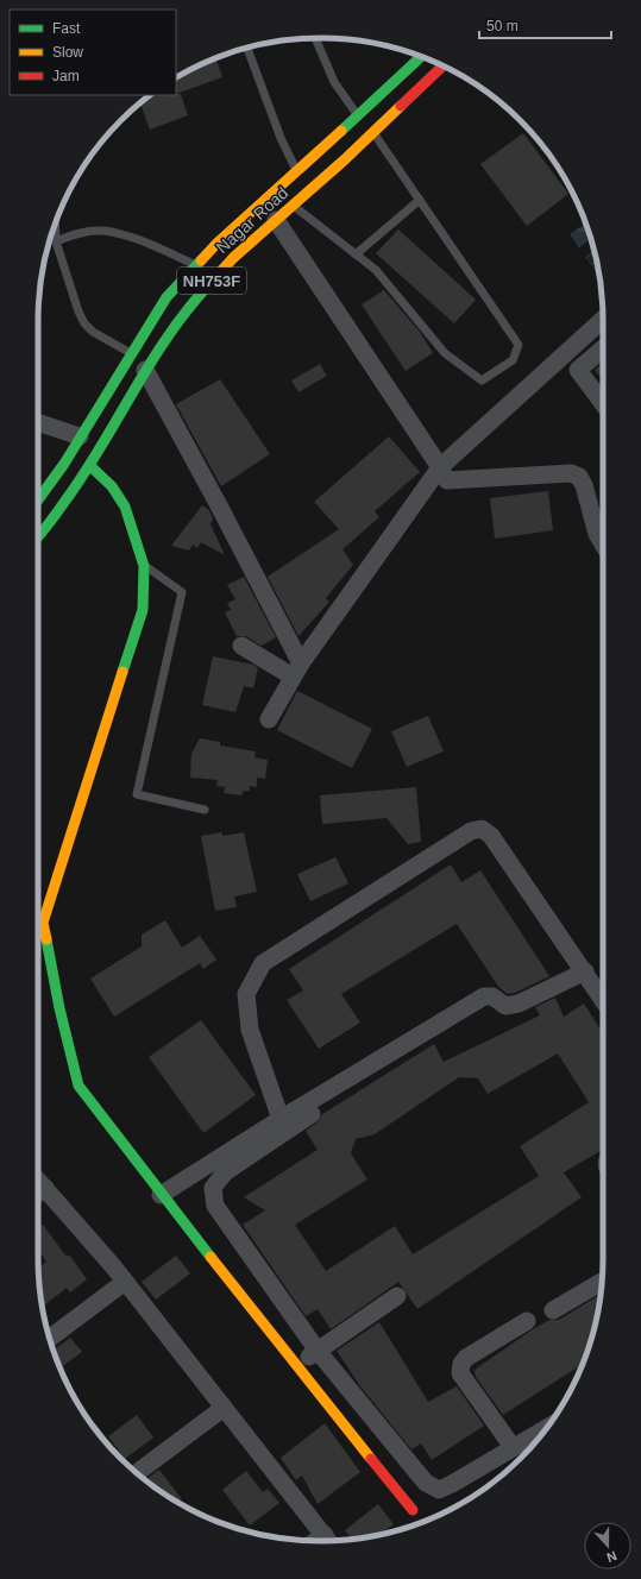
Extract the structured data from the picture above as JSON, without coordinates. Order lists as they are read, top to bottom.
{
  "streets": {
    "main road": ["Nagar Road", "NH753F"]
  },
  "legend": ["Fast", "Slow", "Jam"],
  "scale_bar": "50 m",
  "north": "bottom"
}
